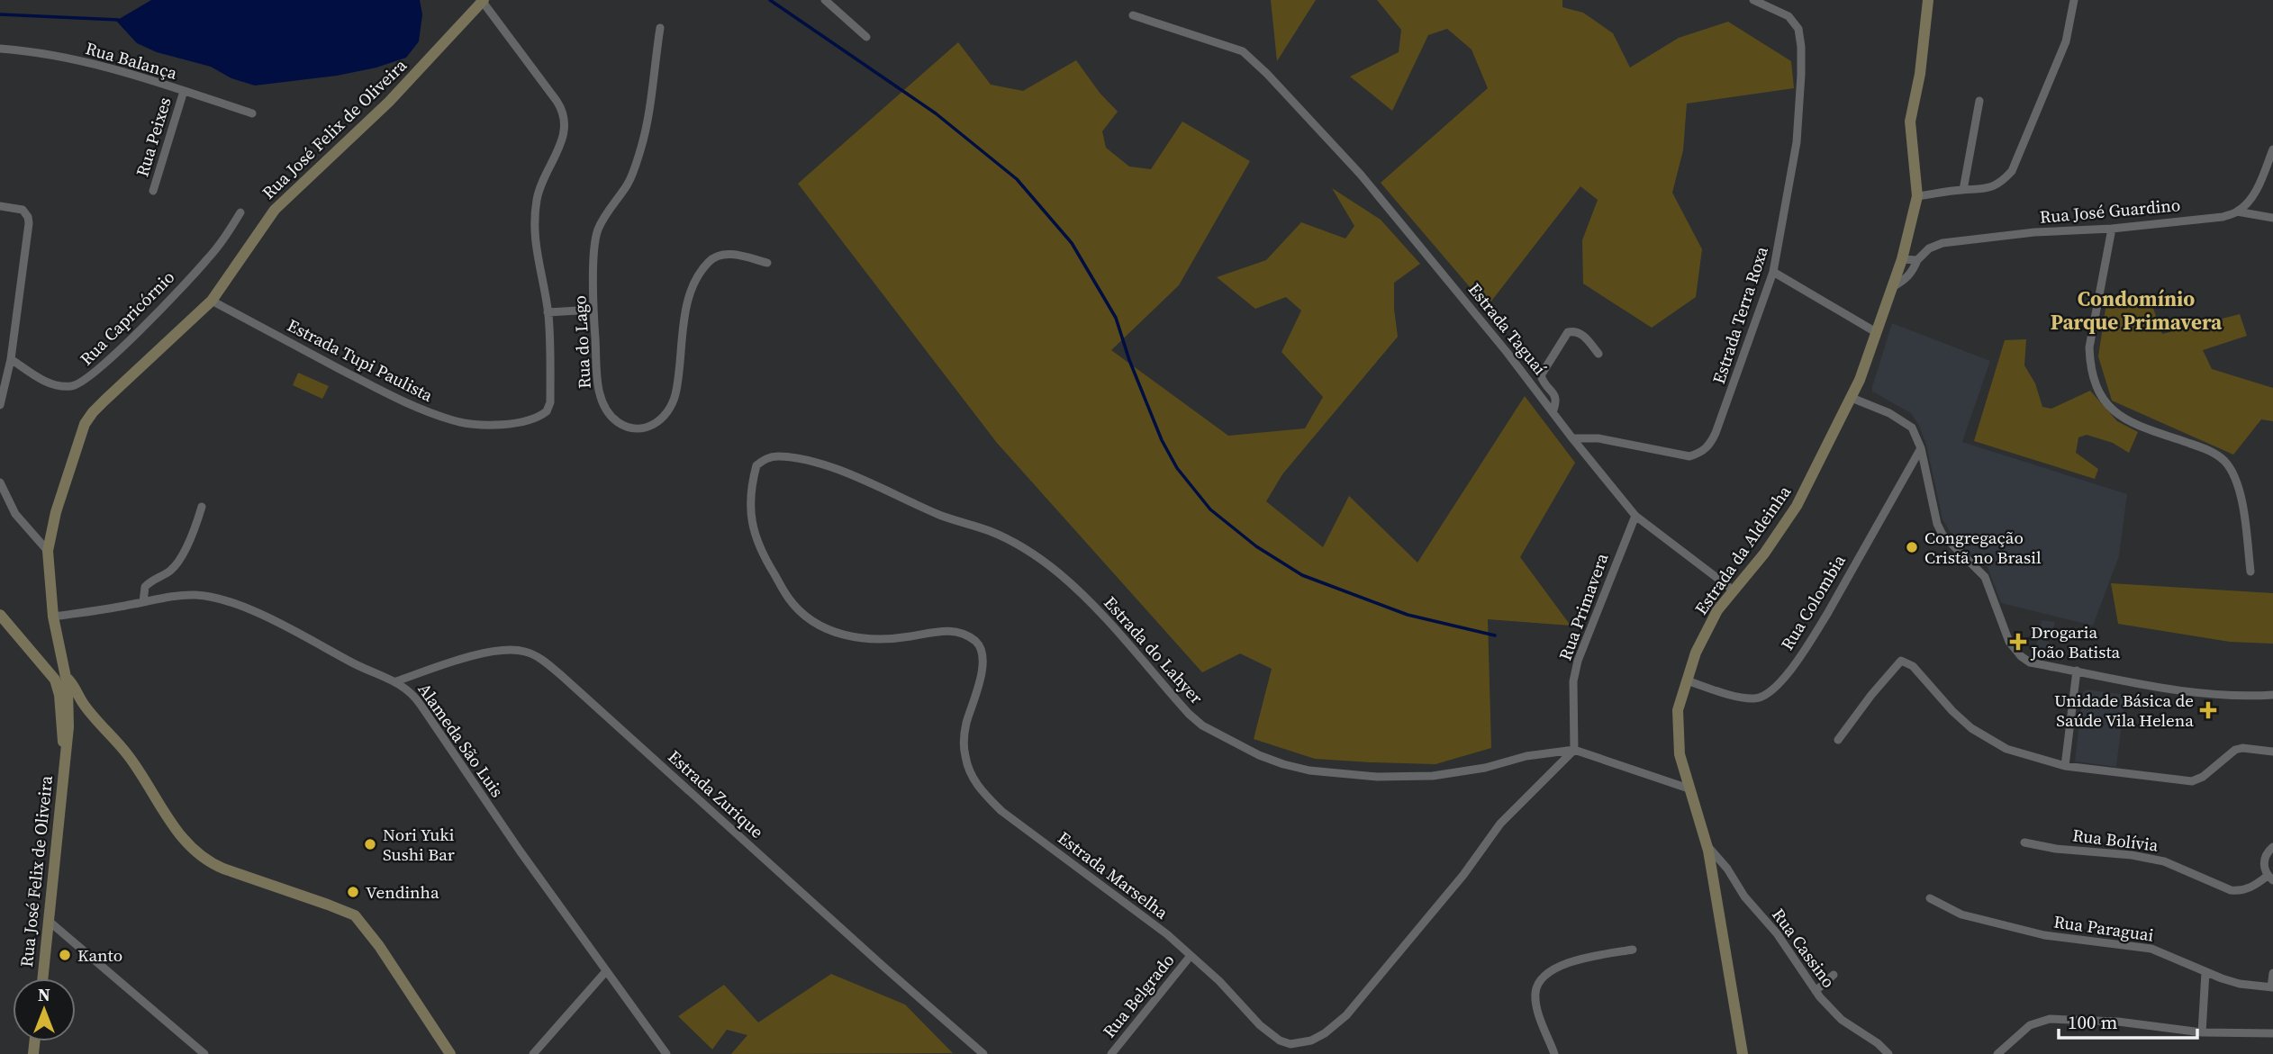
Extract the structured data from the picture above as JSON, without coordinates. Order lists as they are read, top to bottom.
{
  "streets": {
    "main road": ["Rua José Felix de Oliveira", "Estrada da Aldeinha"],
    "street": [
      "Rua Balança",
      "Rua Peixes",
      "Rua José Guardino",
      "Estrada Terra Roxa",
      "Rua Capricórnio",
      "Estrada Taguaí",
      "Rua do Lago",
      "Estrada Tupi Paulista",
      "Rua Colombia",
      "Rua Primavera",
      "Estrada do Lahyer",
      "Alameda São Luis",
      "Estrada Zurique",
      "Rua Bolívia",
      "Estrada Marselha",
      "Rua Paraguai",
      "Rua Cassino",
      "Rua Belgrado"
    ]
  },
  "crossings": [
    ["Rua Balança", "Rua Peixes"],
    ["Rua José Felix de Oliveira", "Estrada Tupi Paulista"],
    ["Rua José Felix de Oliveira", "Alameda São Luis"],
    ["Rua José Guardino", "Estrada da Aldeinha"],
    ["Estrada Terra Roxa", "Estrada Taguaí"],
    ["Estrada Taguaí", "Estrada da Aldeinha"],
    ["Estrada Taguaí", "Rua Primavera"],
    ["Estrada da Aldeinha", "Rua Colombia"],
    ["Estrada da Aldeinha", "Estrada do Lahyer"],
    ["Estrada da Aldeinha", "Rua Cassino"],
    ["Rua Primavera", "Estrada do Lahyer"],
    ["Rua Primavera", "Estrada Marselha"],
    ["Estrada do Lahyer", "Estrada Marselha"],
    ["Alameda São Luis", "Estrada Zurique"],
    ["Estrada Marselha", "Rua Belgrado"]
  ],
  "districts": ["Condomínio Parque Primavera"],
  "places": {
    "other": [
      "Congregação Cristã no Brasil",
      "Nori Yuki Sushi Bar",
      "Vendinha",
      "Kanto"
    ],
    "health": ["Drogaria João Batista", "Unidade Básica de Saúde Vila Helena"]
  },
  "scale_bar": "100 m",
  "north": "top"
}
